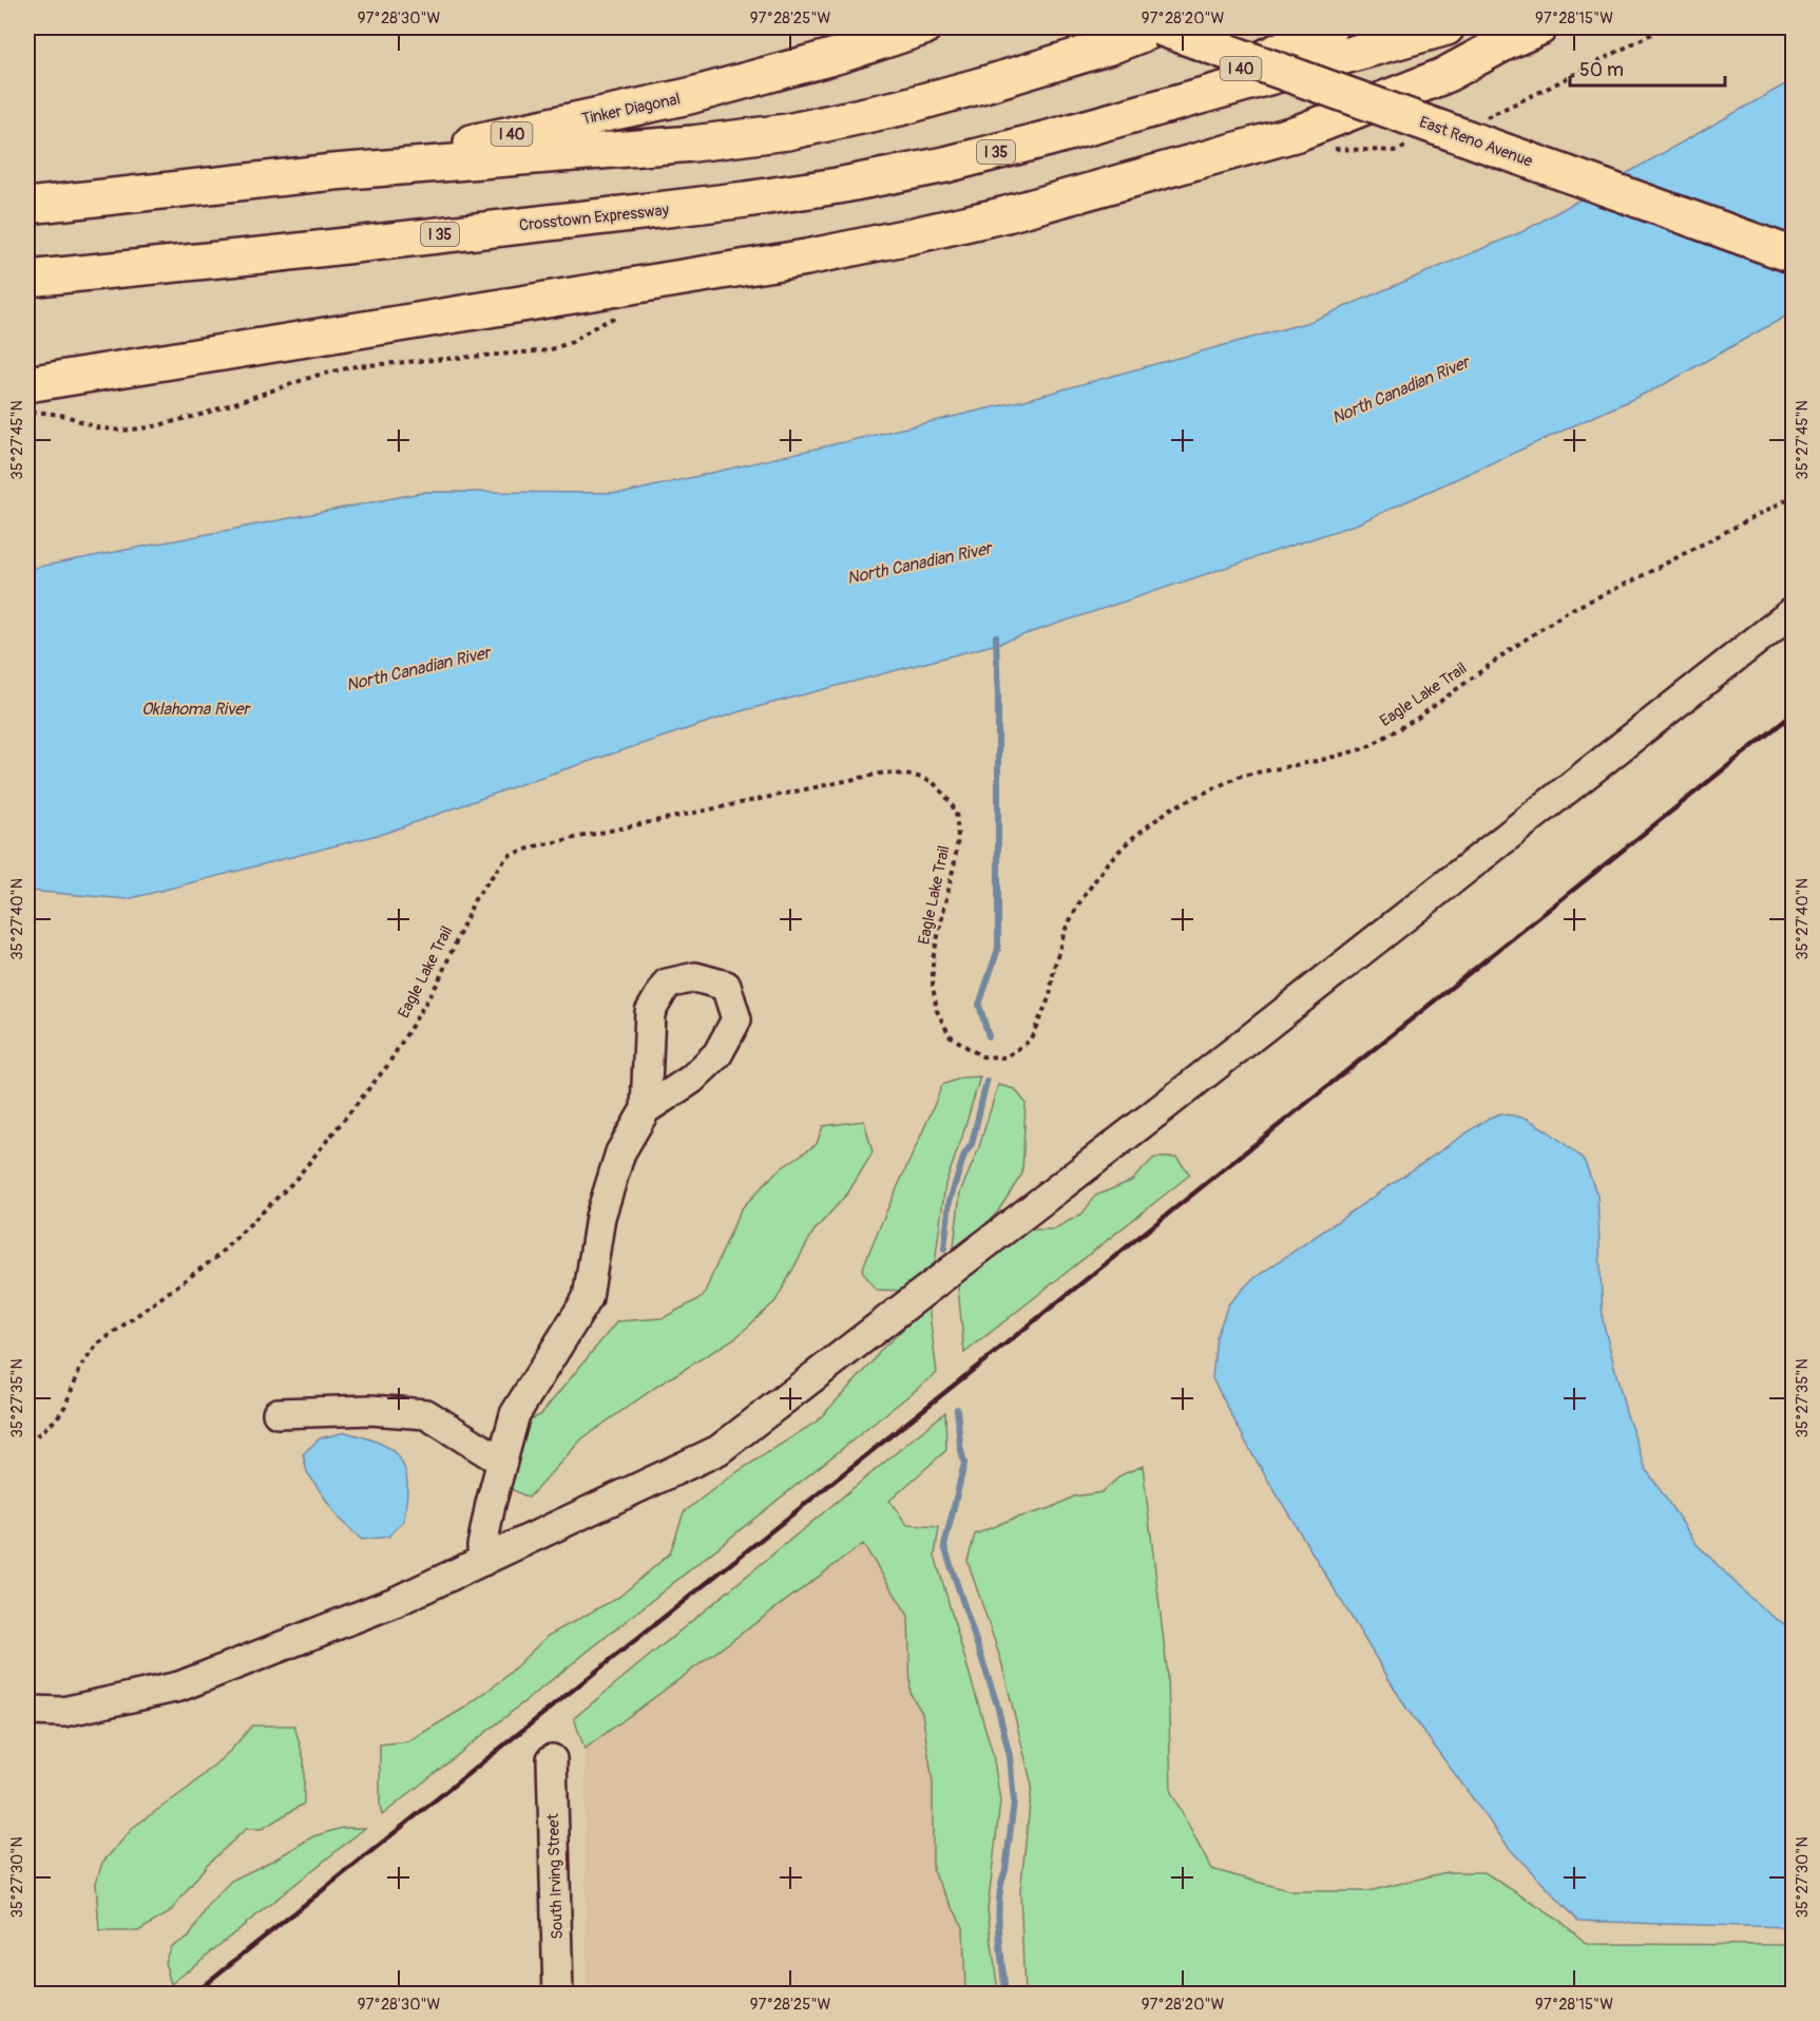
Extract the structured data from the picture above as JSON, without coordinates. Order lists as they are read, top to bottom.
{
  "streets": {
    "main road": [
      "I 40",
      "Tinker Diagonal",
      "East Reno Avenue",
      "I 35",
      "Crosstown Expressway"
    ],
    "street": ["South Irving Street"],
    "path": ["Eagle Lake Trail"]
  },
  "crossings": [
    ["I 40", "I 35"],
    ["I 40", "Crosstown Expressway"],
    ["I 35", "Crosstown Expressway"]
  ],
  "water": ["North Canadian River", "Oklahoma River"],
  "scale_bar": "50 m",
  "coordinates": [
    "97°28'30\"W",
    "97°28'25\"W",
    "97°28'20\"W",
    "97°28'15\"W",
    "35°27'45\"N",
    "35°27'40\"N",
    "35°27'35\"N",
    "35°27'30\"N"
  ]
}
